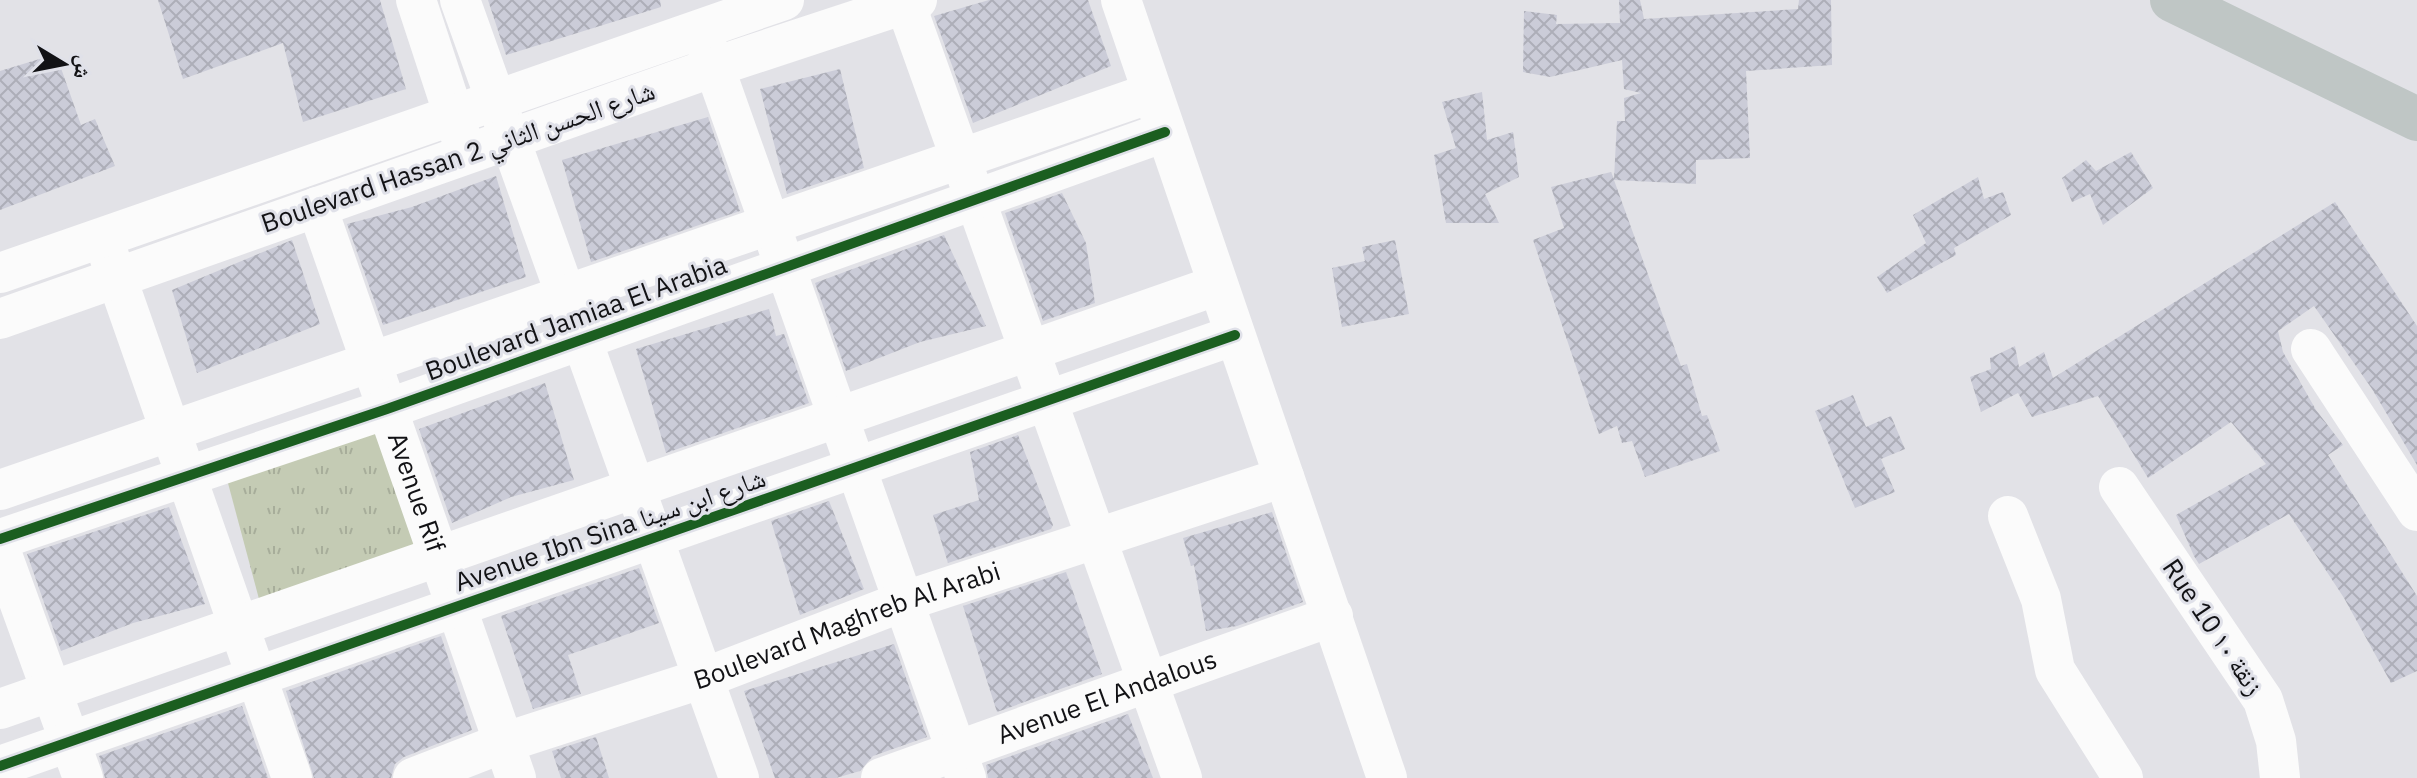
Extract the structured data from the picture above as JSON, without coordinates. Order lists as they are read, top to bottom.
{
  "streets": {
    "street": [
      "Boulevard Hassan 2 شارع الحسن الثاني",
      "Boulevard Jamiaa El Arabia",
      "Avenue Rif",
      "Avenue Ibn Sina شارع ابن سينا",
      "Boulevard Maghreb Al Arabi",
      "Rue 10 زنقة ١٠",
      "Avenue El Andalous"
    ]
  },
  "crossings": [
    ["Boulevard Hassan 2 شارع الحسن الثاني", "Avenue Rif"],
    ["Boulevard Jamiaa El Arabia", "Avenue Rif"],
    ["Avenue Rif", "Avenue Ibn Sina شارع ابن سينا"],
    ["Avenue Rif", "Boulevard Maghreb Al Arabi"]
  ],
  "north": "right"
}
